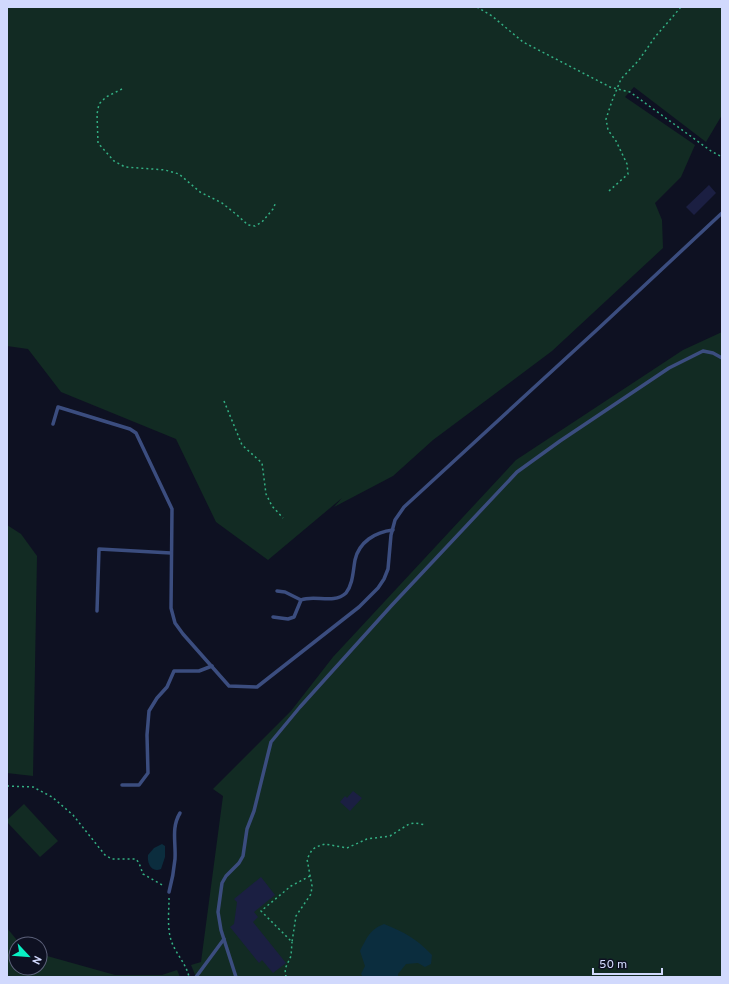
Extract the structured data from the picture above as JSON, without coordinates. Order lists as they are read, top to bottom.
{
  "scale_bar": "50 m",
  "north": "bottom right"
}
